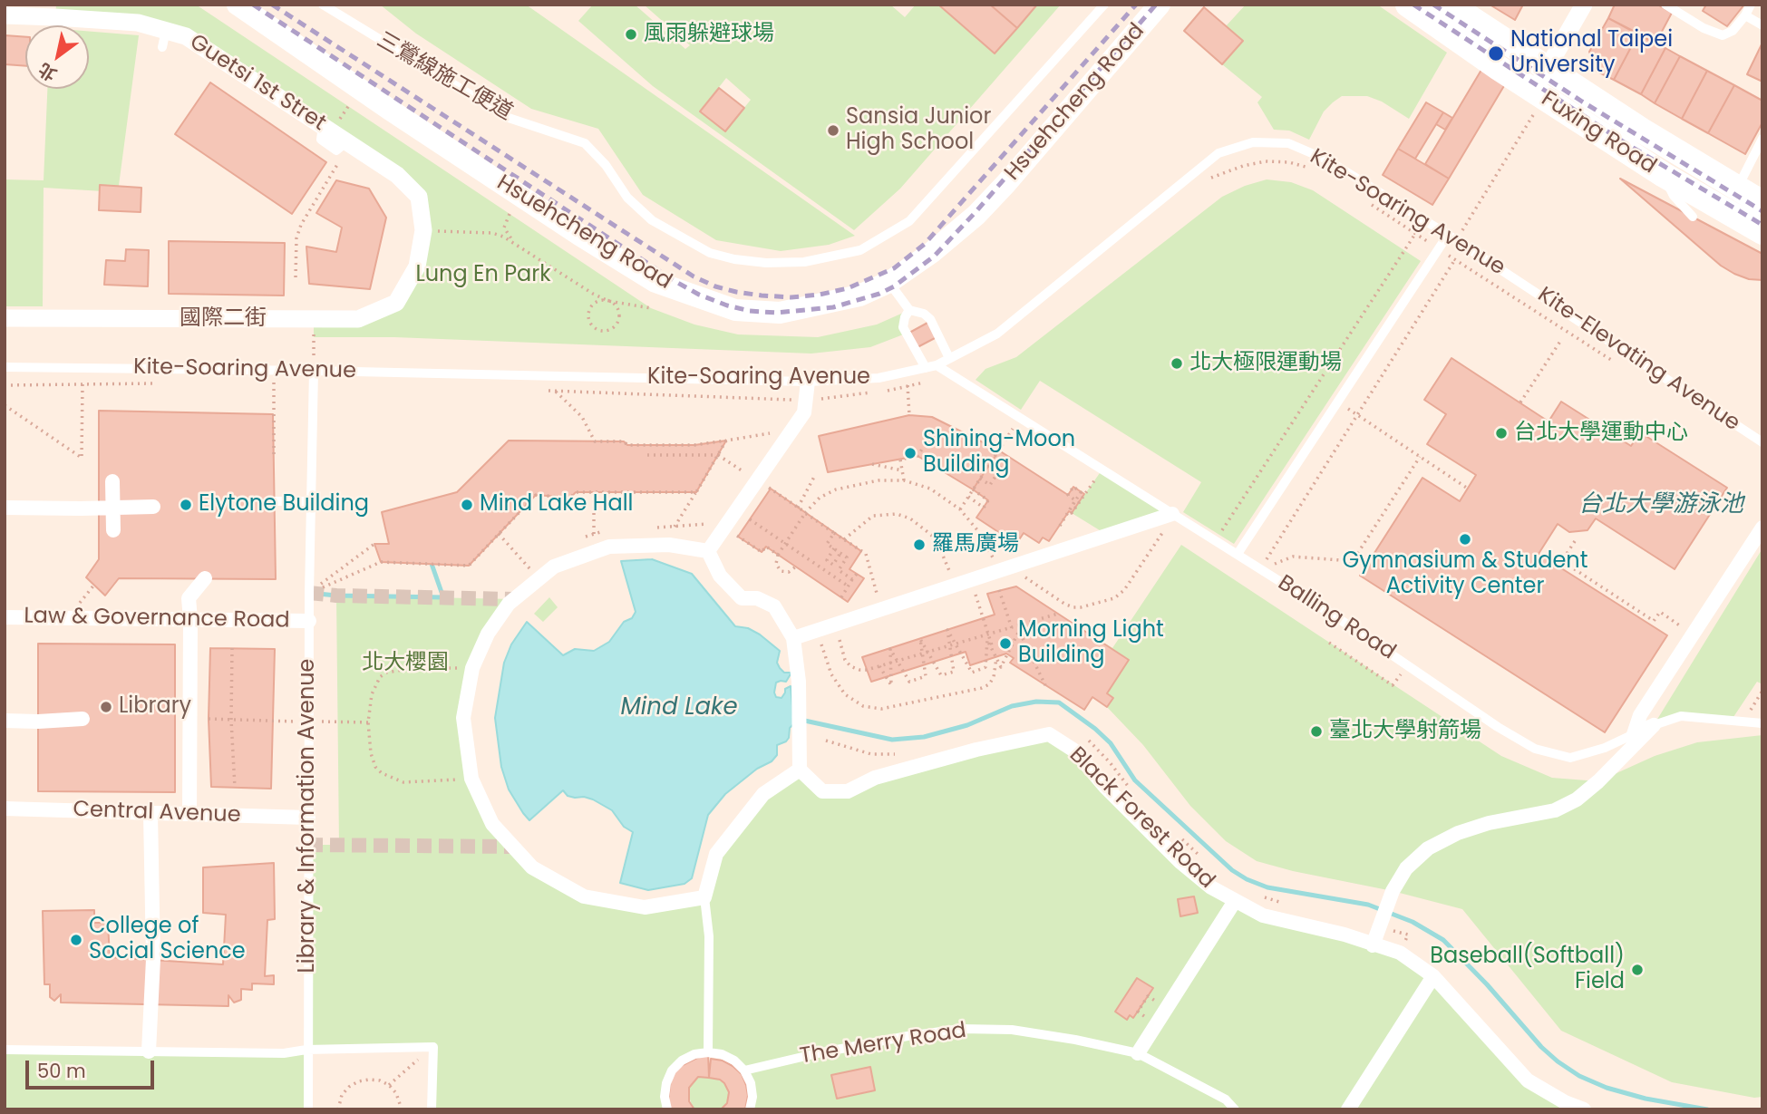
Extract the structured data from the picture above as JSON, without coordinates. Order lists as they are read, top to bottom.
{
  "streets": {
    "main road": ["Fuxing Road"],
    "street": [
      "Guetsi 1st Stret",
      "Hsuehcheng Road",
      "國際二街",
      "Law & Governance Road",
      "Central Avenue",
      "Black Forest Road"
    ],
    "lane": [
      "三鶯線施工便道",
      "Kite-Soaring Avenue",
      "Kite-Elevating Avenue",
      "Balling Road",
      "Library & Information Avenue",
      "The Merry Road"
    ]
  },
  "crossings": [
    ["Guetsi 1st Stret", "國際二街"],
    ["Kite-Soaring Avenue", "Kite-Elevating Avenue"],
    ["Kite-Soaring Avenue", "Balling Road"],
    ["Kite-Soaring Avenue", "Library & Information Avenue"],
    ["Law & Governance Road", "Library & Information Avenue"],
    ["Central Avenue", "Library & Information Avenue"]
  ],
  "water": ["台北大學游泳池", "Mind Lake"],
  "parks": ["Lung En Park", "北大櫻園"],
  "places": [
    "風雨躲避球場",
    "National Taipei University",
    "Sansia Junior High School",
    "北大極限運動場",
    "台北大學運動中心",
    "Shining-Moon Building",
    "Elytone Building",
    "Mind Lake Hall",
    "Gymnasium & Student Activity Center",
    "羅馬廣場",
    "Morning Light Building",
    "Library",
    "臺北大學射箭場",
    "College of Social Science",
    "Baseball(Softball) Field"
  ],
  "scale_bar": "50 m",
  "north": "bottom left"
}
